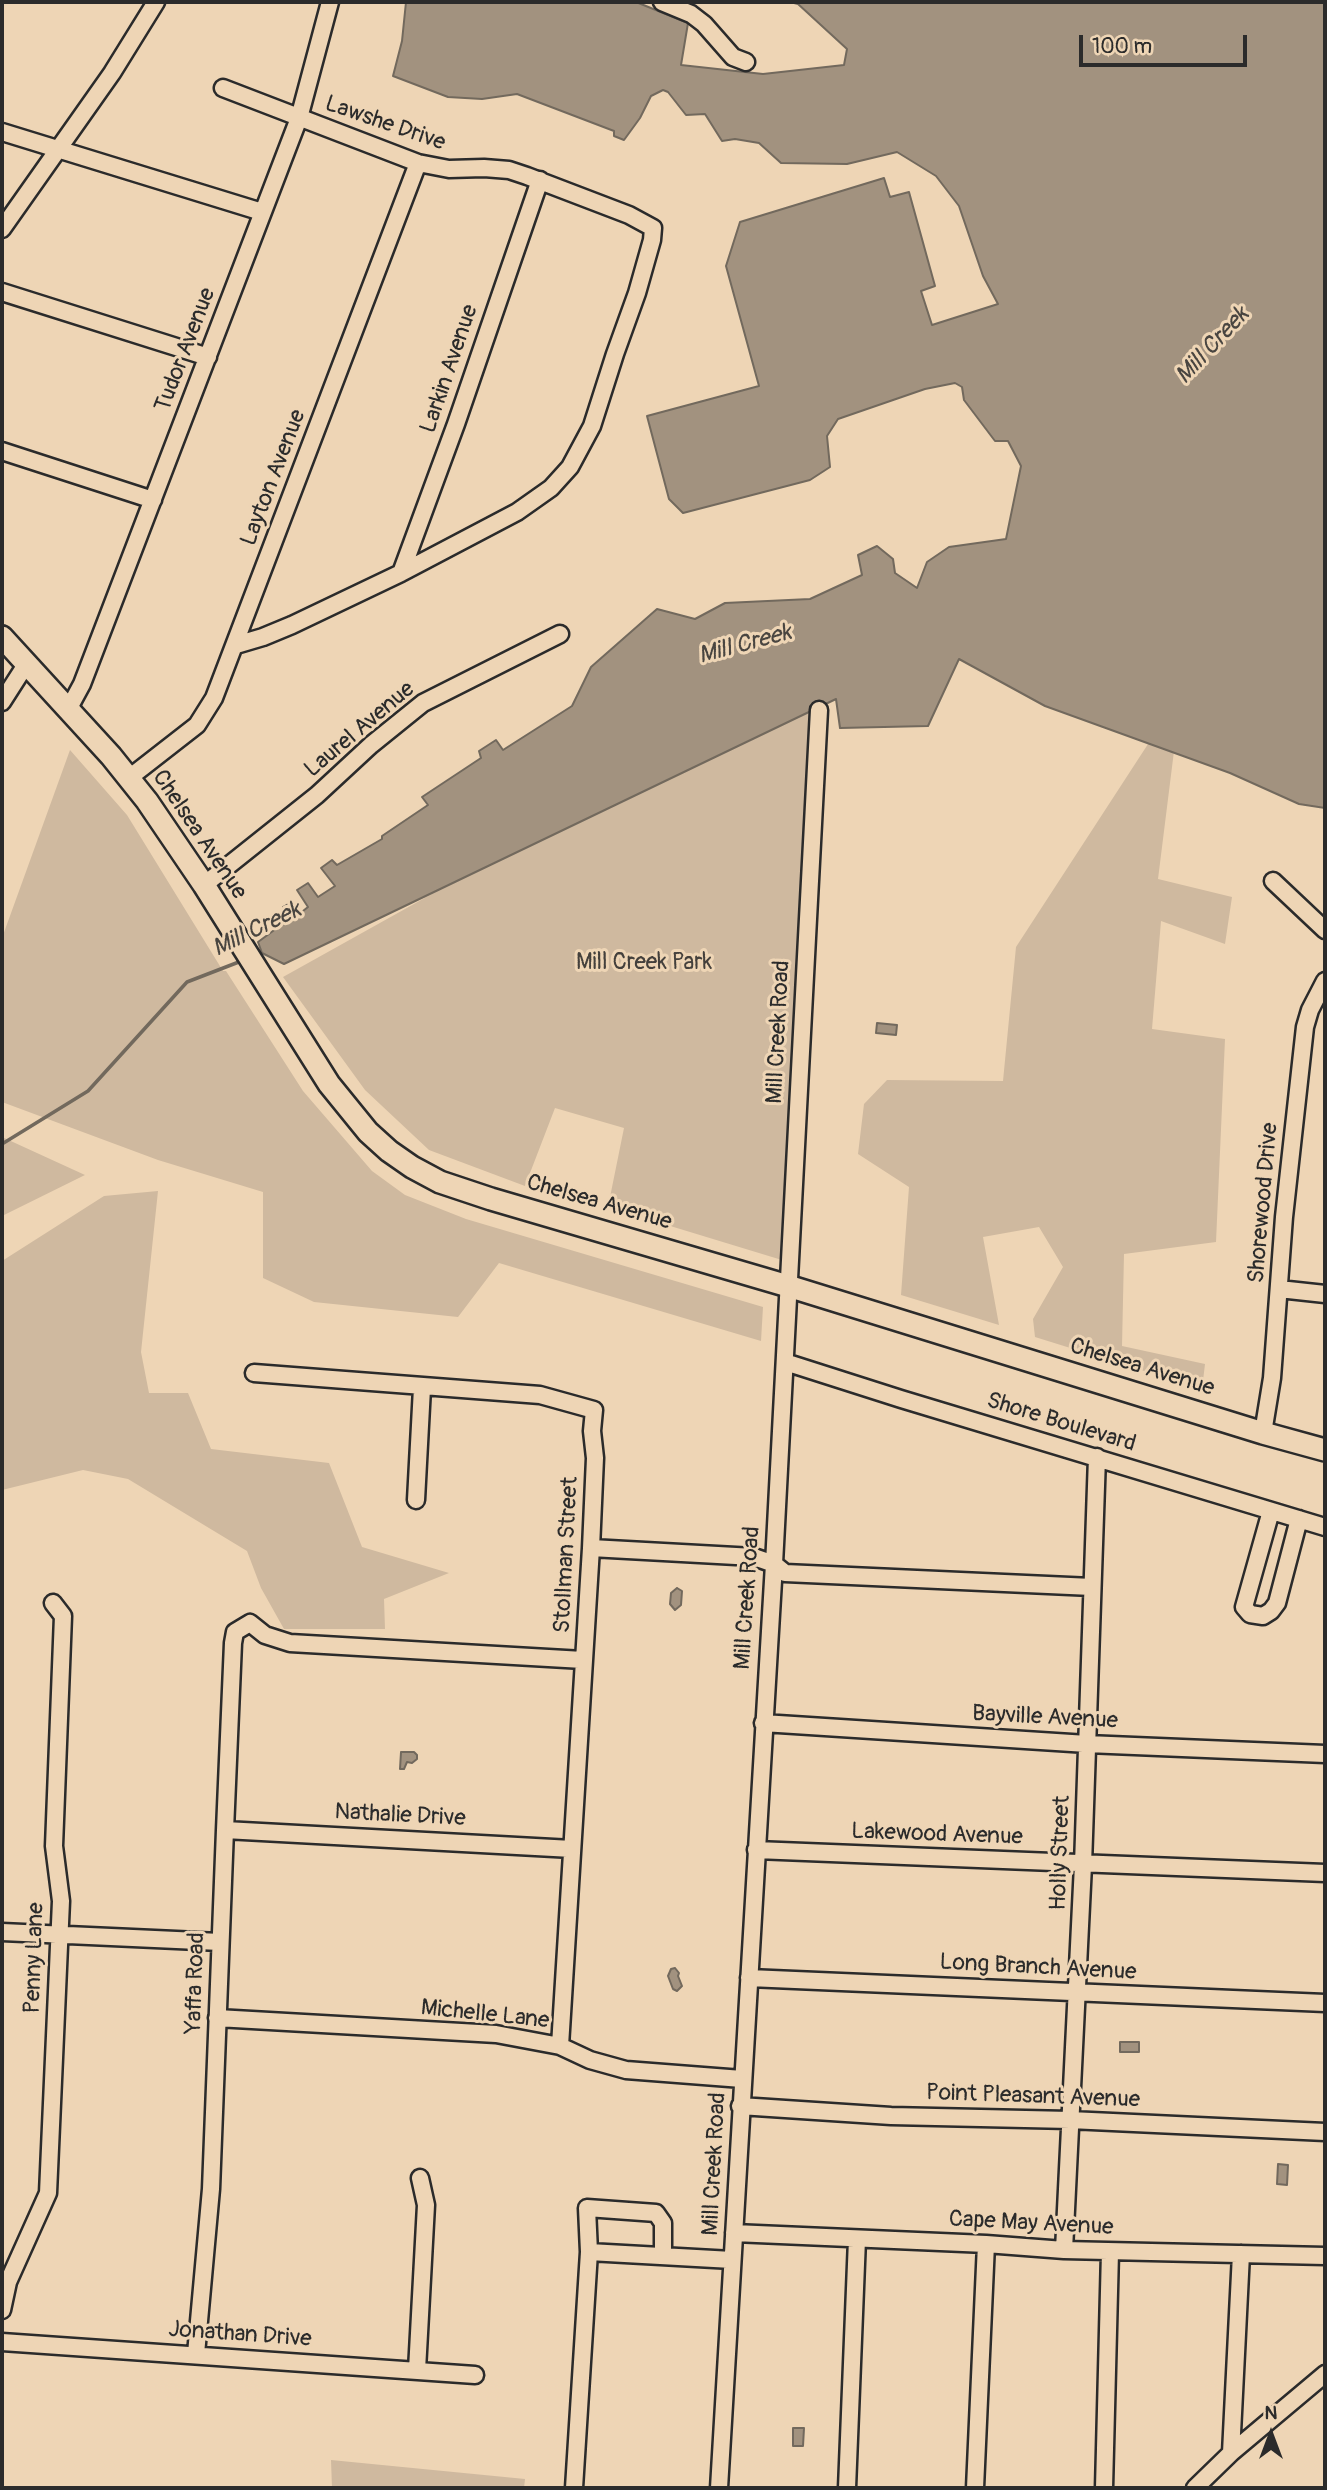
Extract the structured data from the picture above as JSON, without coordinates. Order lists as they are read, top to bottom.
{
  "streets": {
    "main road": ["Chelsea Avenue"],
    "street": [
      "Lawshe Drive",
      "Tudor Avenue",
      "Larkin Avenue",
      "Layton Avenue",
      "Laurel Avenue",
      "Mill Creek Road",
      "Shorewood Drive",
      "Shore Boulevard",
      "Stollman Street",
      "Bayville Avenue",
      "Nathalie Drive",
      "Lakewood Avenue",
      "Holly Street",
      "Penny Lane",
      "Long Branch Avenue",
      "Yaffa Road",
      "Michelle Lane",
      "Point Pleasant Avenue",
      "Cape May Avenue",
      "Jonathan Drive"
    ]
  },
  "crossings": [
    ["Lawshe Drive", "Tudor Avenue"],
    ["Lawshe Drive", "Larkin Avenue"],
    ["Lawshe Drive", "Layton Avenue"],
    ["Tudor Avenue", "Chelsea Avenue"],
    ["Layton Avenue", "Chelsea Avenue"],
    ["Laurel Avenue", "Chelsea Avenue"],
    ["Chelsea Avenue", "Mill Creek Road"],
    ["Chelsea Avenue", "Shorewood Drive"],
    ["Mill Creek Road", "Shore Boulevard"],
    ["Mill Creek Road", "Bayville Avenue"],
    ["Mill Creek Road", "Lakewood Avenue"],
    ["Mill Creek Road", "Long Branch Avenue"],
    ["Mill Creek Road", "Michelle Lane"],
    ["Mill Creek Road", "Point Pleasant Avenue"],
    ["Mill Creek Road", "Cape May Avenue"],
    ["Shore Boulevard", "Holly Street"],
    ["Stollman Street", "Nathalie Drive"],
    ["Stollman Street", "Yaffa Road"],
    ["Stollman Street", "Michelle Lane"],
    ["Bayville Avenue", "Holly Street"],
    ["Nathalie Drive", "Yaffa Road"],
    ["Lakewood Avenue", "Holly Street"],
    ["Holly Street", "Long Branch Avenue"],
    ["Holly Street", "Point Pleasant Avenue"],
    ["Holly Street", "Cape May Avenue"],
    ["Yaffa Road", "Michelle Lane"],
    ["Yaffa Road", "Jonathan Drive"]
  ],
  "water": ["Mill Creek"],
  "parks": ["Mill Creek Park"],
  "scale_bar": "100 m",
  "north": "top"
}
